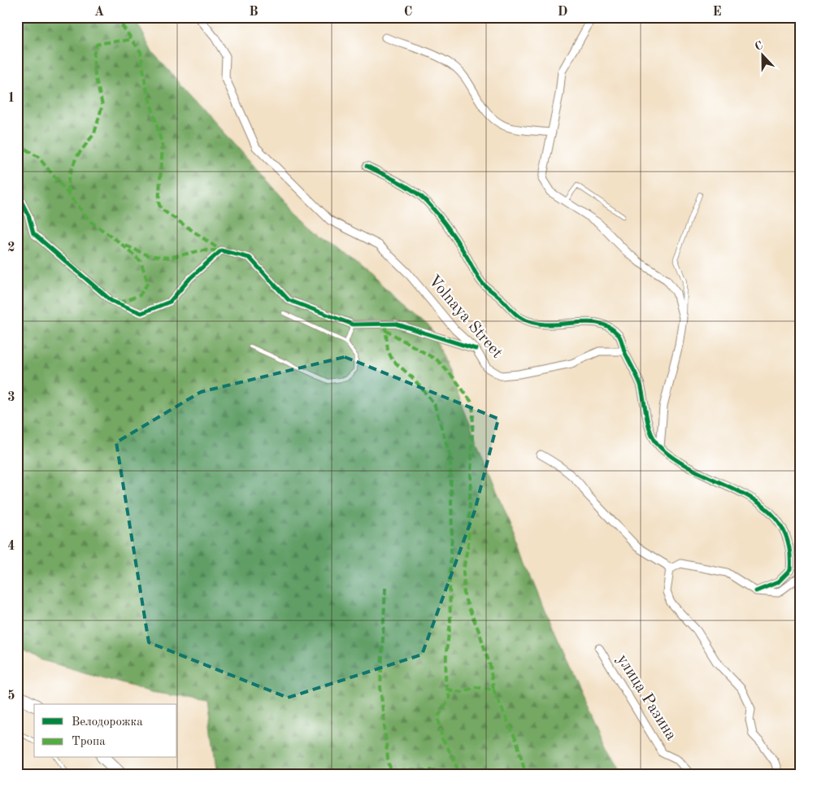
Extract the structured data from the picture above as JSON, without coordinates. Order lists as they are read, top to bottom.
{
  "streets": {
    "street": ["Volnaya Street", "улица Разина"]
  },
  "legend": ["Велодорожка", "Тропа"],
  "north": "top",
  "grid": {
    "columns": [
      "A",
      "B",
      "C",
      "D",
      "E"
    ],
    "rows": [
      "1",
      "2",
      "3",
      "4",
      "5"
    ]
  }
}
